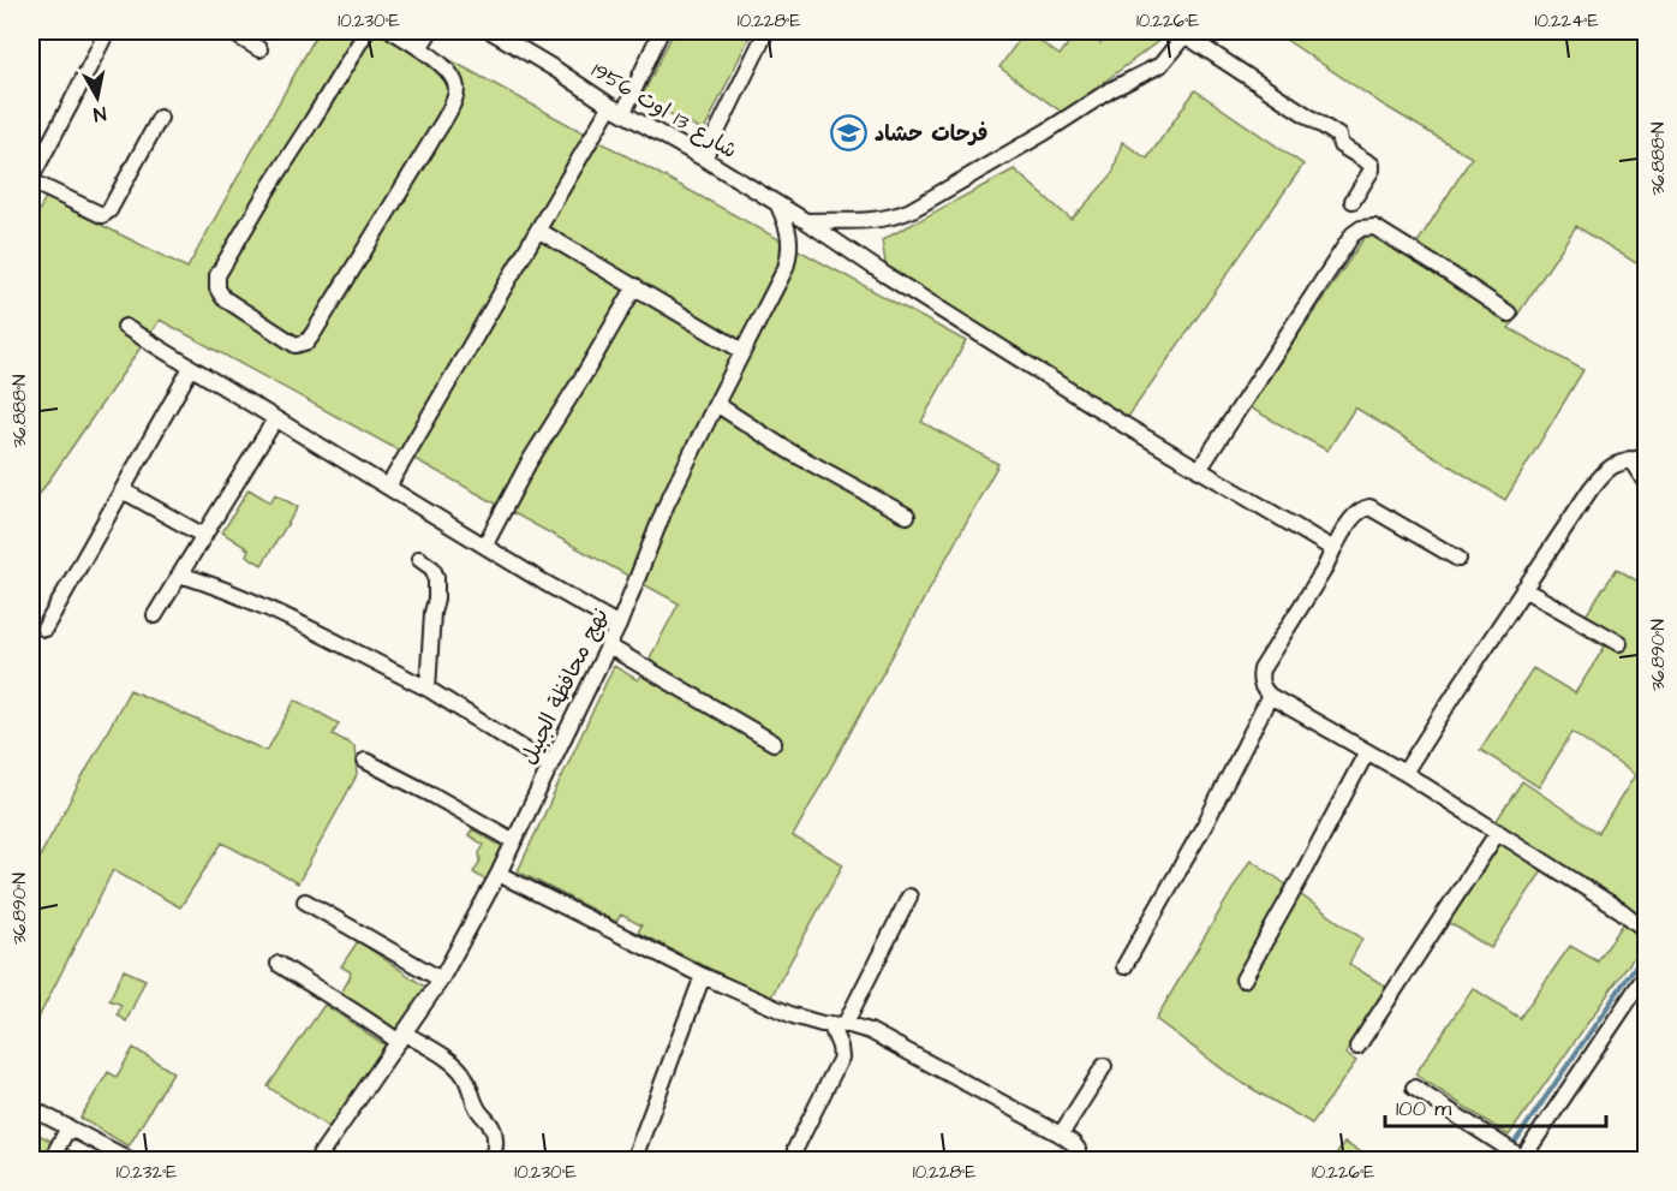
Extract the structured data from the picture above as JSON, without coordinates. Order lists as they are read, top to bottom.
{
  "streets": {
    "street": ["شارع 13 اوت 1956", "نهج محافظة الجبيل"]
  },
  "crossings": [
    ["شارع 13 اوت 1956", "نهج محافظة الجبيل"]
  ],
  "places": {
    "school or university": ["فرحات حشاد"]
  },
  "scale_bar": "100 m",
  "north": "bottom",
  "coordinates": [
    "10.230°E",
    "10.228°E",
    "10.226°E",
    "10.224°E",
    "36.888°N",
    "36.890°N",
    "10.232°E"
  ]
}
